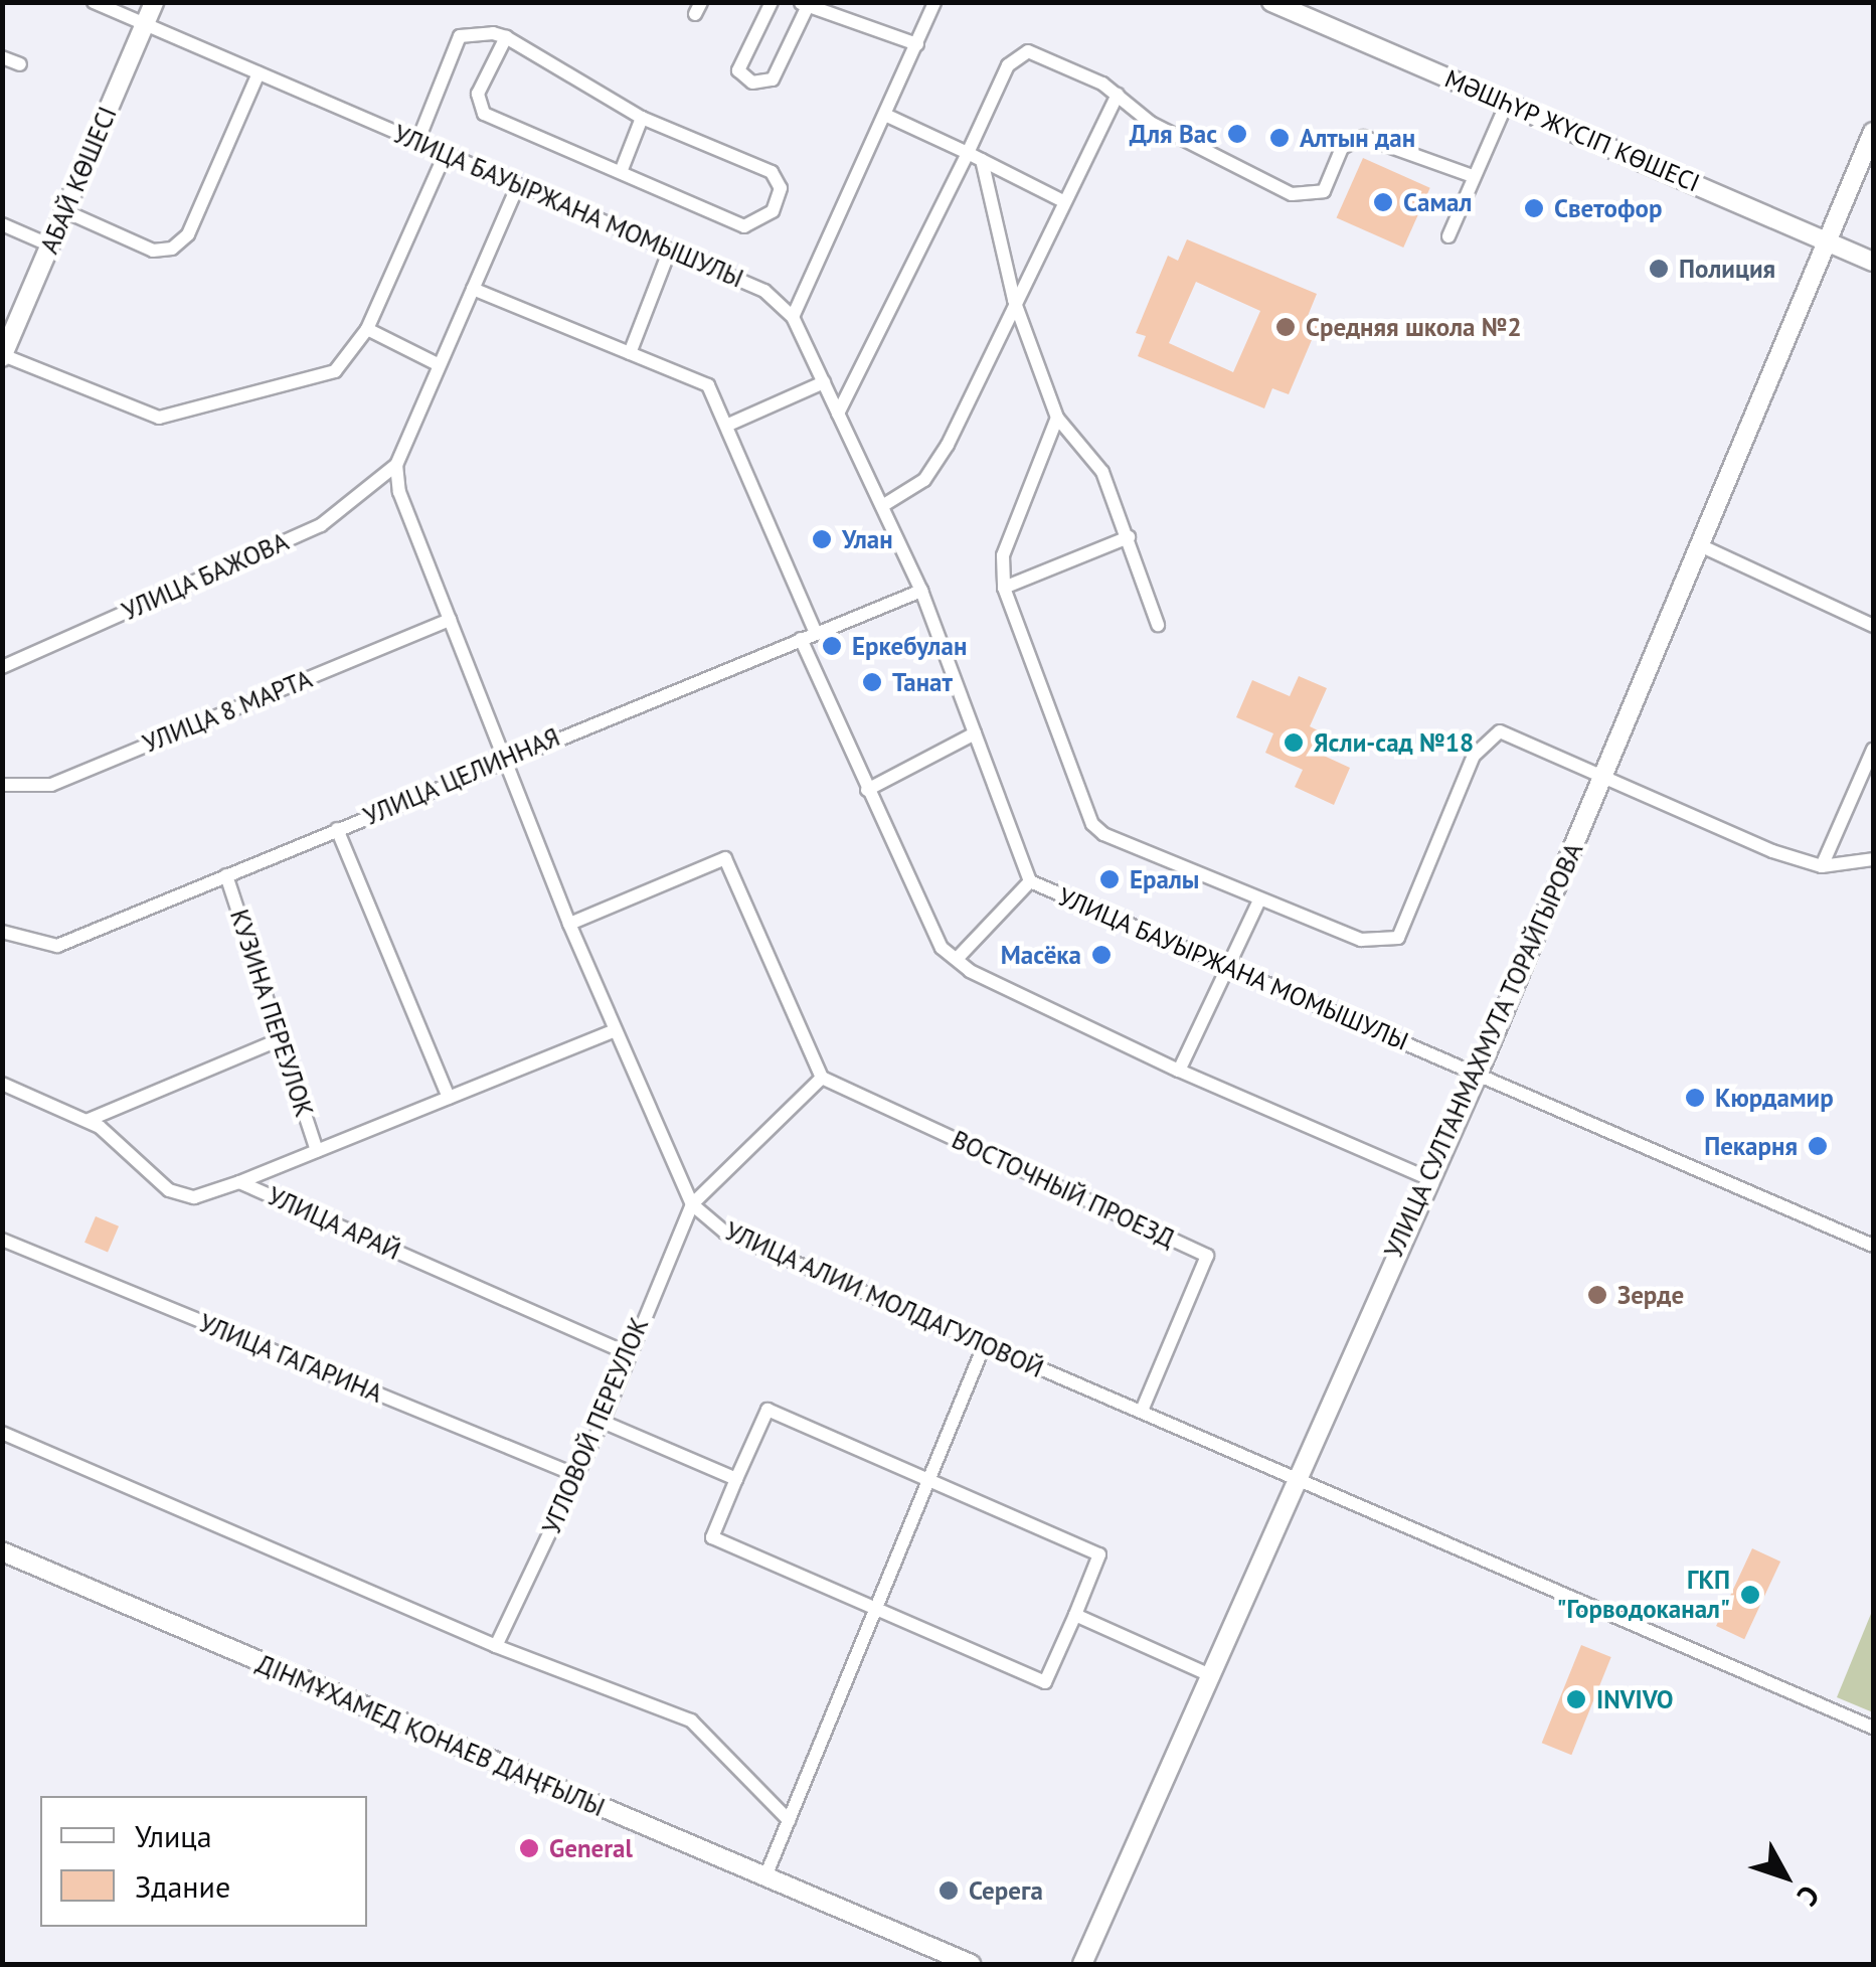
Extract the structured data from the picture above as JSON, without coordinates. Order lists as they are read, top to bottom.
{
  "streets": {
    "street": [
      "МӘШҺҮР ЖҮСІП КӨШЕСІ",
      "АБАЙ КӨШЕСІ",
      "УЛИЦА БАУЫРЖАНА МОМЫШУЛЫ",
      "УЛИЦА БАЖОВА",
      "УЛИЦА 8 МАРТА",
      "УЛИЦА ЦЕЛИННАЯ",
      "КУЗИНА ПЕРЕУЛОК",
      "УЛИЦА СУЛТАНМАХМУТА ТОРАЙГЫРОВА",
      "ВОСТОЧНЫЙ ПРОЕЗД",
      "УЛИЦА АРАЙ",
      "УЛИЦА АЛИИ МОЛДАГУЛОВОЙ",
      "УЛИЦА ГАГАРИНА",
      "УГЛОВОЙ ПЕРЕУЛОК",
      "ДІНМҰХАМЕД ҚОНАЕВ ДАҢҒЫЛЫ"
    ]
  },
  "crossings": [
    ["МӘШҺҮР ЖҮСІП КӨШЕСІ", "УЛИЦА СУЛТАНМАХМУТА ТОРАЙГЫРОВА"],
    ["АБАЙ КӨШЕСІ", "УЛИЦА БАУЫРЖАНА МОМЫШУЛЫ"],
    ["УЛИЦА БАУЫРЖАНА МОМЫШУЛЫ", "УЛИЦА ЦЕЛИННАЯ"],
    ["УЛИЦА БАУЫРЖАНА МОМЫШУЛЫ", "УЛИЦА СУЛТАНМАХМУТА ТОРАЙГЫРОВА"],
    ["УЛИЦА БАЖОВА", "УЛИЦА АЛИИ МОЛДАГУЛОВОЙ"],
    ["УЛИЦА 8 МАРТА", "УЛИЦА АЛИИ МОЛДАГУЛОВОЙ"],
    ["УЛИЦА ЦЕЛИННАЯ", "КУЗИНА ПЕРЕУЛОК"],
    ["УЛИЦА ЦЕЛИННАЯ", "УЛИЦА АЛИИ МОЛДАГУЛОВОЙ"],
    ["УЛИЦА СУЛТАНМАХМУТА ТОРАЙГЫРОВА", "УЛИЦА АЛИИ МОЛДАГУЛОВОЙ"],
    ["ВОСТОЧНЫЙ ПРОЕЗД", "УЛИЦА АЛИИ МОЛДАГУЛОВОЙ"],
    ["УЛИЦА АРАЙ", "УГЛОВОЙ ПЕРЕУЛОК"],
    ["УЛИЦА АЛИИ МОЛДАГУЛОВОЙ", "УГЛОВОЙ ПЕРЕУЛОК"],
    ["УЛИЦА ГАГАРИНА", "УГЛОВОЙ ПЕРЕУЛОК"]
  ],
  "places": [
    "Для Вас",
    "Алтын дан",
    "Самал",
    "Светофор",
    "Полиция",
    "Средняя школа №2",
    "Улан",
    "Еркебулан",
    "Танат",
    "Ясли-сад №18",
    "Ералы",
    "Масёка",
    "Кюрдамир",
    "Пекарня",
    "Зерде",
    "ГКП \"Горводоканал\"",
    "INVIVO",
    "General",
    "Серега"
  ],
  "legend": ["Улица", "Здание"],
  "north": "bottom right"
}
